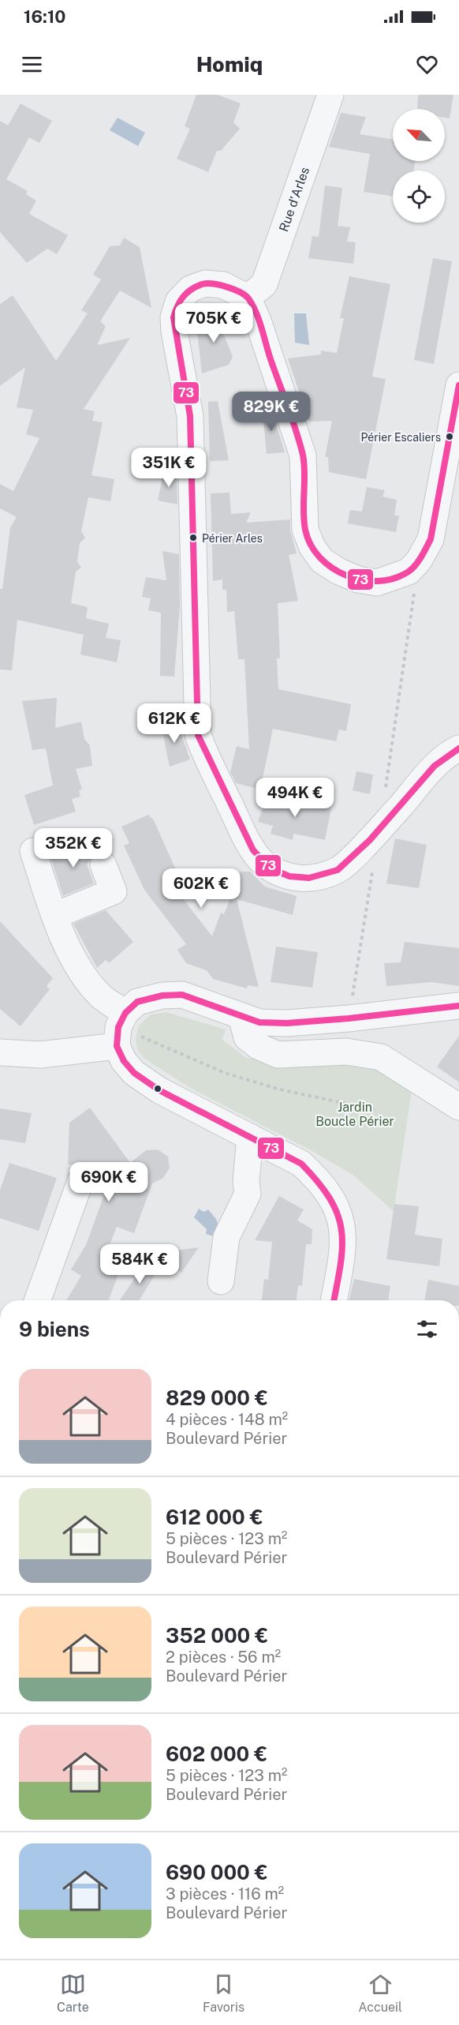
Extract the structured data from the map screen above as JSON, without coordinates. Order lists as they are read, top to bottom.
{
  "streets": {
    "street": ["Rue d'Arles"]
  },
  "parks": ["Jardin Boucle Périer"],
  "places": ["Périer Escaliers", "Périer Arles"],
  "lines": ["transit line 73"],
  "north": "top left",
  "page": {
    "status": "16:10",
    "header": "Homiq",
    "price": [
      "705K €",
      "829K €",
      "351K €",
      "612K €",
      "494K €",
      "352K €",
      "602K €",
      "690K €",
      "584K €"
    ],
    "heading": "9 biens",
    "list": [
      {
        "name": "829 000 €",
        "note": "4 pièces · 148 m² · Boulevard Périer"
      },
      {
        "name": "612 000 €",
        "note": "5 pièces · 123 m² · Boulevard Périer"
      },
      {
        "name": "352 000 €",
        "note": "2 pièces · 56 m² · Boulevard Périer"
      },
      {
        "name": "602 000 €",
        "note": "5 pièces · 123 m² · Boulevard Périer"
      },
      {
        "name": "690 000 €",
        "note": "3 pièces · 116 m² · Boulevard Périer"
      }
    ],
    "tabs": ["Carte", "Favoris", "Accueil"]
  }
}
